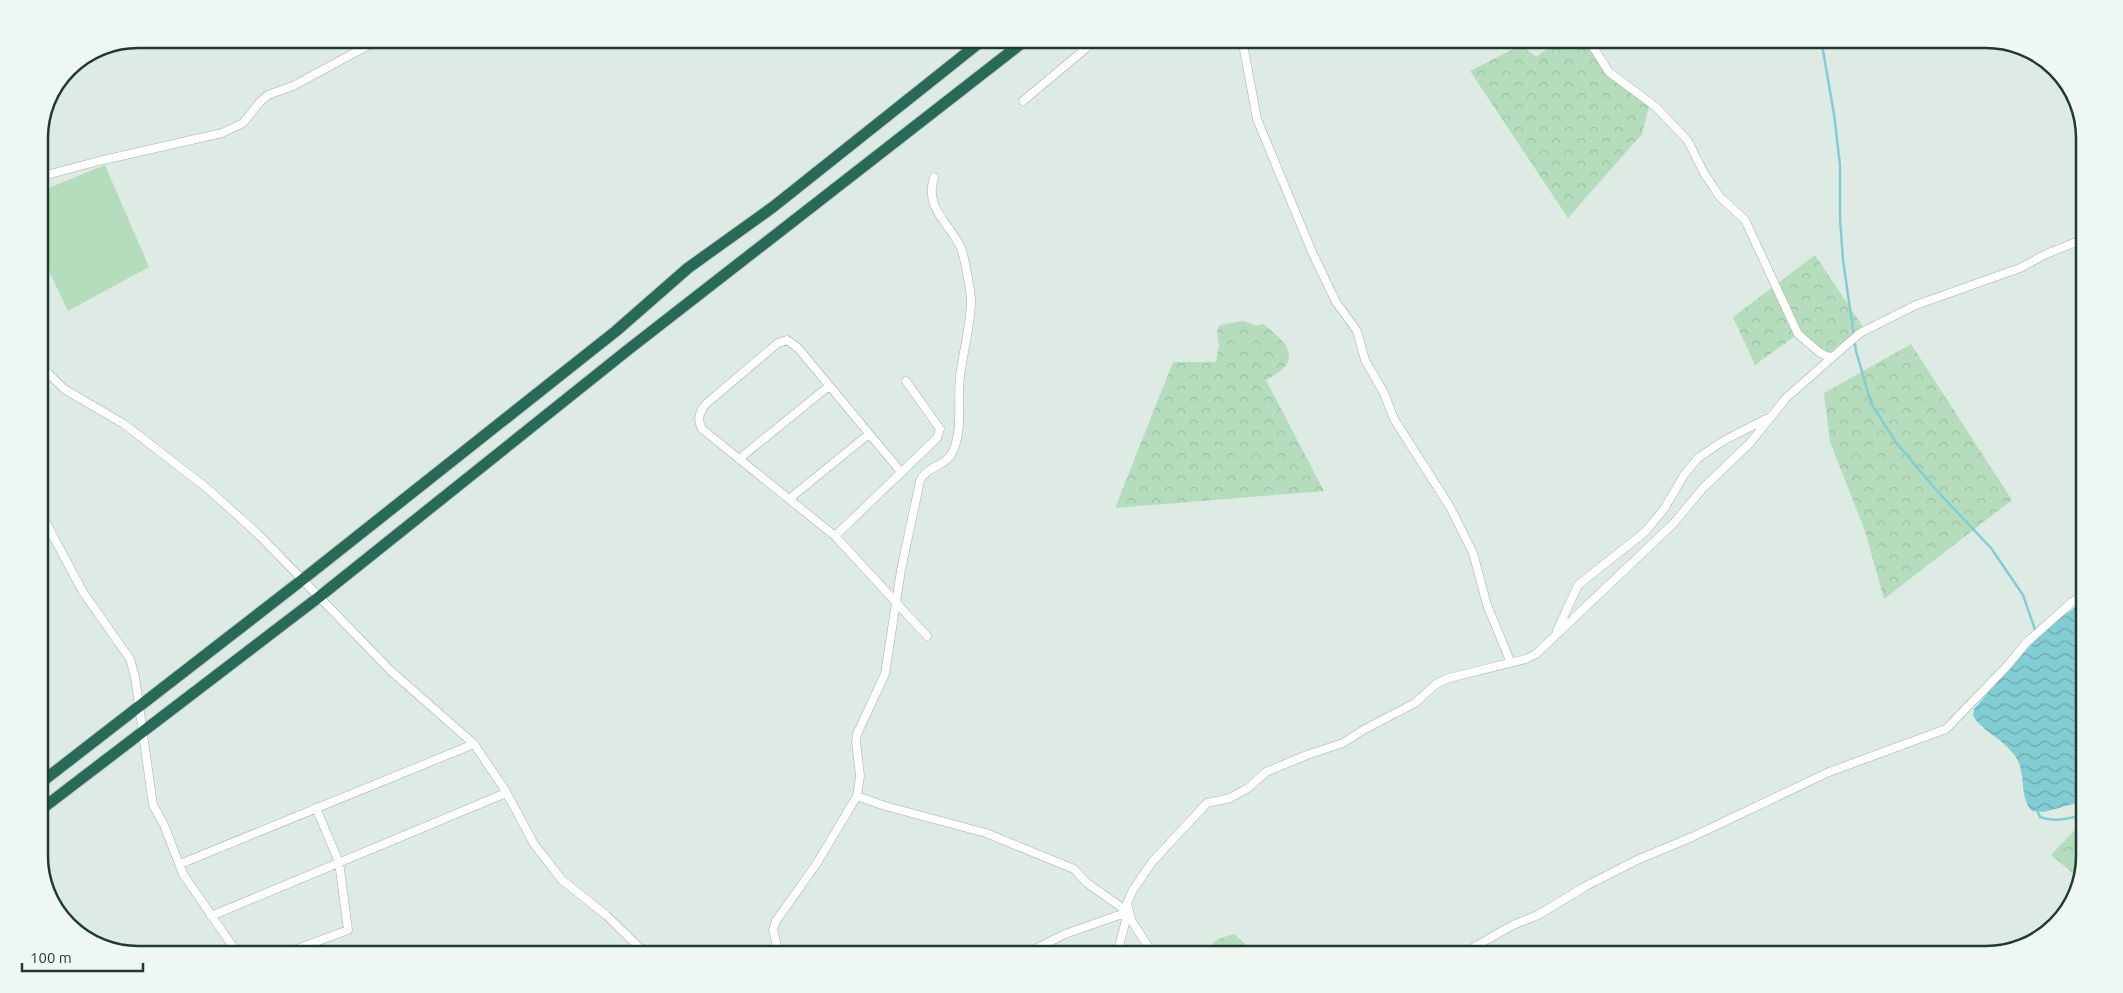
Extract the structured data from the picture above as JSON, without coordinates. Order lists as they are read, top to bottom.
{
  "scale_bar": "100 m"
}
